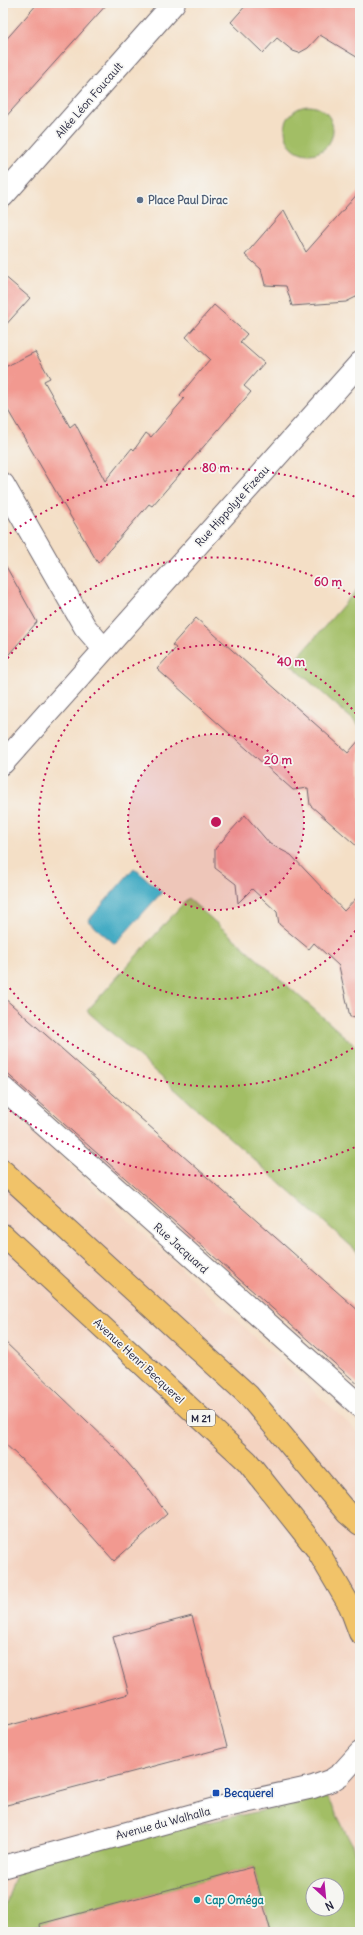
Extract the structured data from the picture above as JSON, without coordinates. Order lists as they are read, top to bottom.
{
  "streets": {
    "main road": ["Avenue Henri Becquerel", "M 21"],
    "street": [
      "Allée Léon Foucault",
      "Rue Hippolyte Fizeau",
      "Rue Jacquard",
      "Avenue du Walhalla"
    ]
  },
  "places": {
    "other": ["Place Paul Dirac", "Cap Oméga"],
    "transit": ["Becquerel"]
  },
  "north": "bottom right",
  "rings": [
    "80 m",
    "60 m",
    "40 m",
    "20 m"
  ]
}
